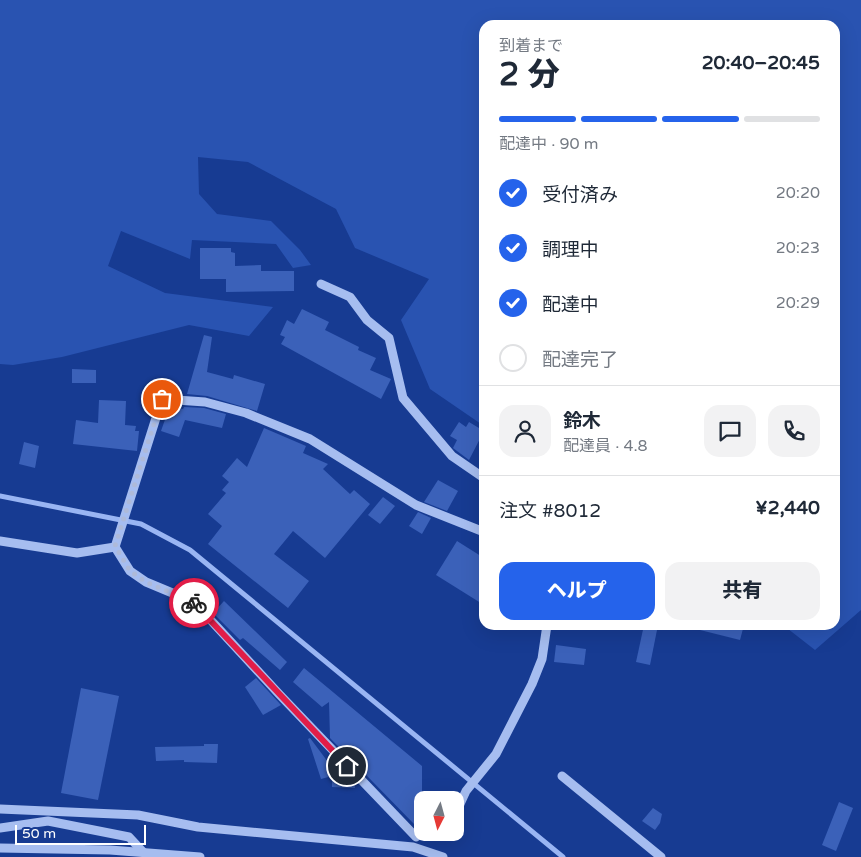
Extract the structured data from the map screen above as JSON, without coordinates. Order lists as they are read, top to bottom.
{
  "scale_bar": "50 m",
  "north": "bottom",
  "page": {
    "heading": ["2 分", "到着まで", "20:40–20:45"],
    "panel": [
      "鈴木",
      "配達員 · 4.8",
      "注文 #8012",
      "¥2,440"
    ],
    "bar": "配達中 · 90 m",
    "list": [
      ["受付済み", "20:20"],
      ["調理中", "20:23"],
      ["配達中", "20:29"],
      "配達完了"
    ],
    "buttons": ["ヘルプ", "共有"],
    "scale": "50 m"
  }
}
